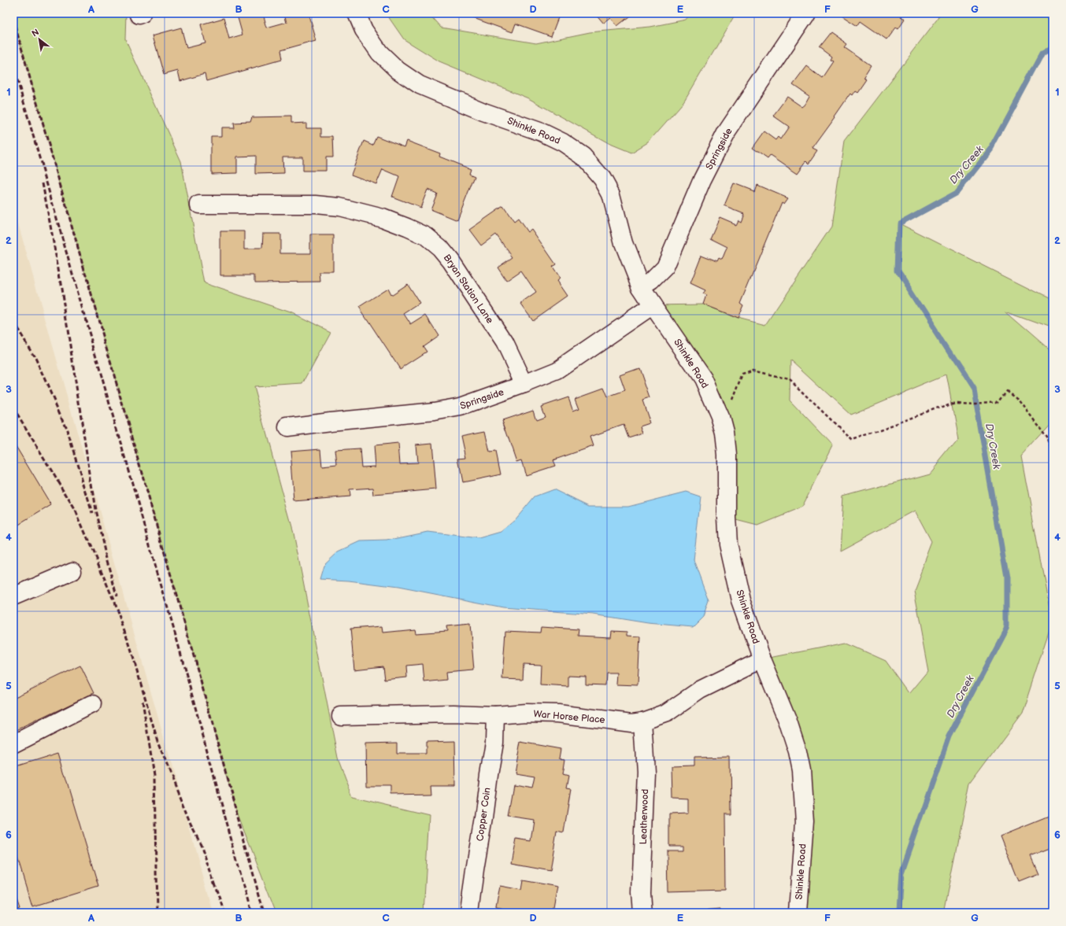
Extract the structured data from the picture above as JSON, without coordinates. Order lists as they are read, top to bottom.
{
  "streets": {
    "street": [
      "Shinkle Road",
      "Springside",
      "Bryan Station Lane",
      "War Horse Place",
      "Copper Coin",
      "Leatherwood"
    ]
  },
  "crossings": [
    ["Shinkle Road", "Springside"],
    ["Shinkle Road", "War Horse Place"],
    ["Springside", "Bryan Station Lane"],
    ["War Horse Place", "Copper Coin"],
    ["War Horse Place", "Leatherwood"]
  ],
  "water": ["Dry Creek"],
  "north": "top left",
  "grid": {
    "columns": [
      "A",
      "B",
      "C",
      "D",
      "E",
      "F",
      "G"
    ],
    "rows": [
      "1",
      "2",
      "3",
      "4",
      "5",
      "6"
    ]
  }
}
